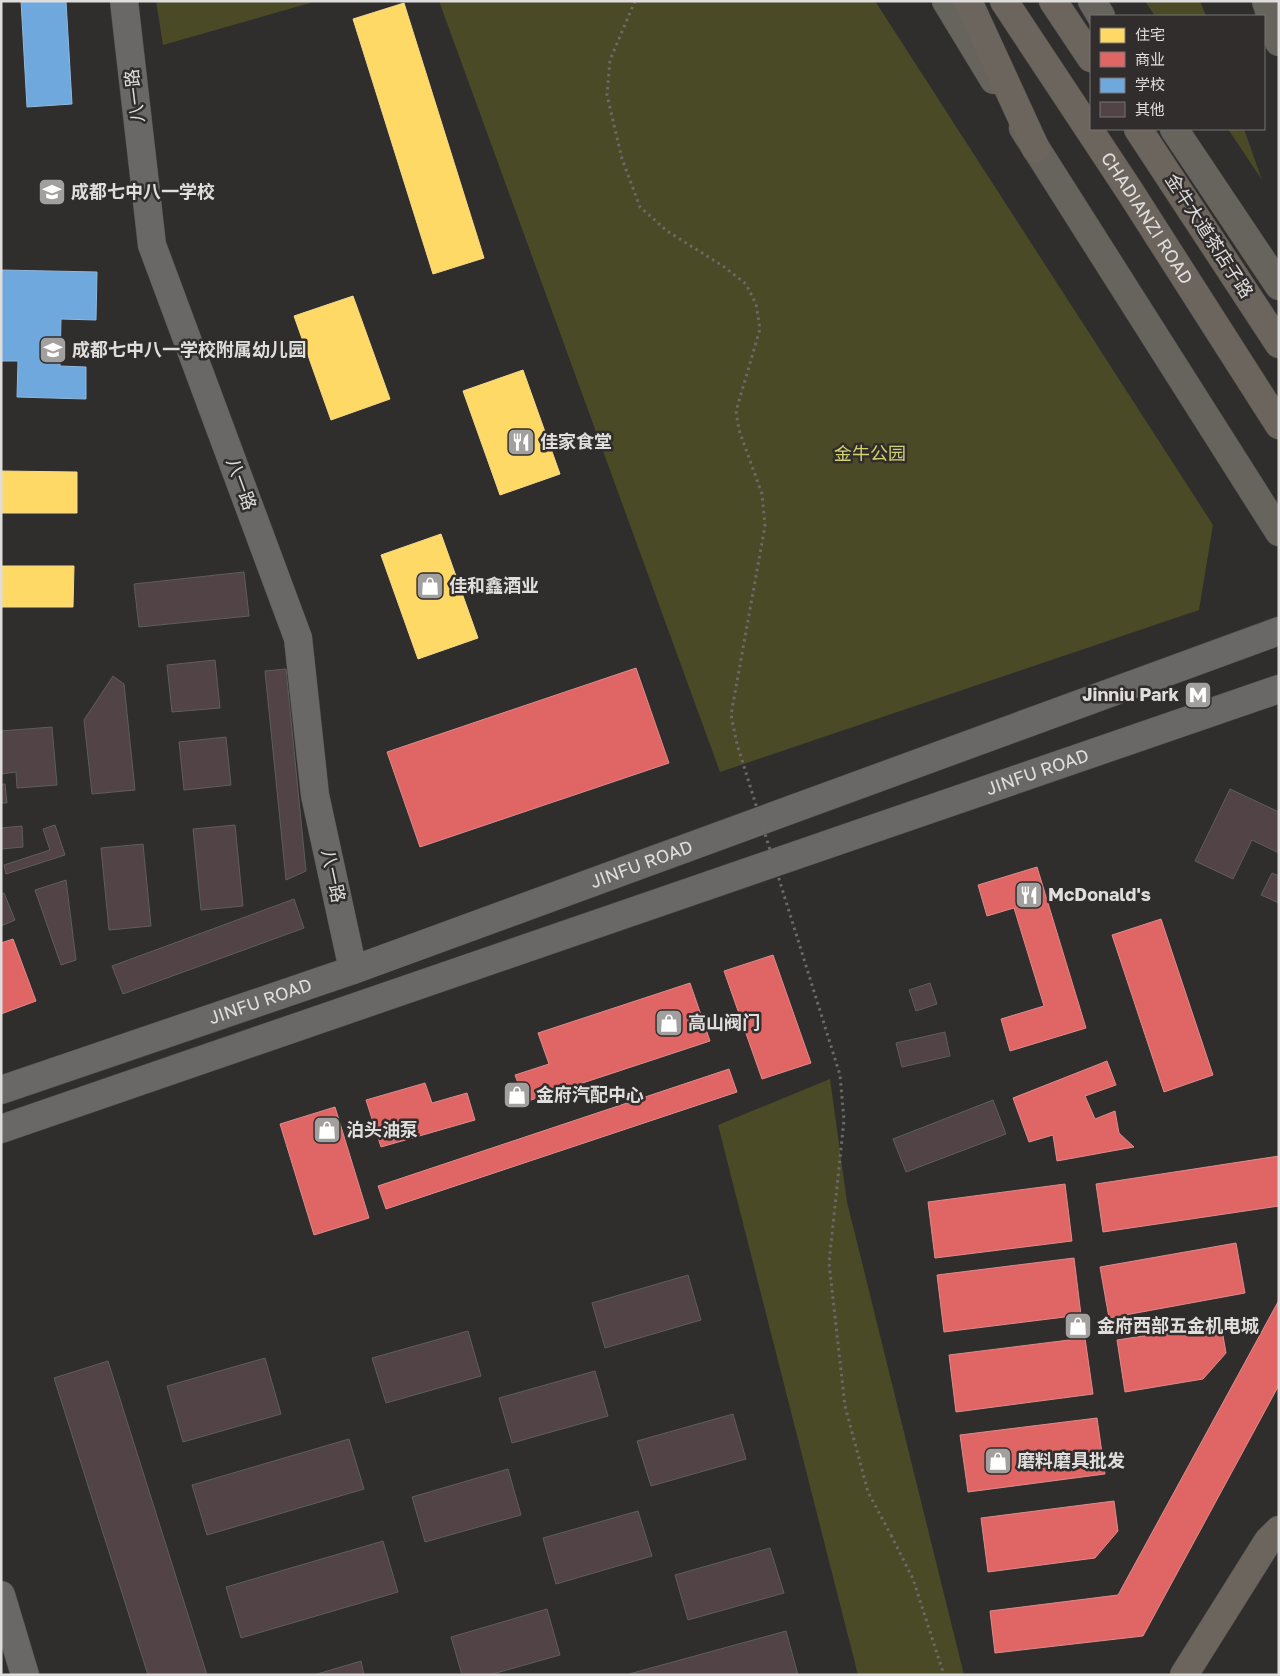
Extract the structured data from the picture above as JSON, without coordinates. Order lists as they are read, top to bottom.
{
  "streets": {
    "highway": ["CHADIANZI ROAD", "金牛大道茶店子路"],
    "street": ["八一路", "JINFU ROAD"]
  },
  "crossings": [
    ["八一路", "JINFU ROAD"]
  ],
  "parks": ["金牛公园"],
  "places": {
    "school or university": ["成都七中八一学校", "成都七中八一学校附属幼儿园"],
    "restaurant": ["佳家食堂", "McDonald's"],
    "shop": [
      "佳和鑫酒业",
      "高山阀门",
      "金府汽配中心",
      "泊头油泵",
      "金府西部五金机电城",
      "磨料磨具批发"
    ],
    "metro station": ["Jinniu Park"]
  },
  "legend": [
    "住宅",
    "商业",
    "学校",
    "其他"
  ]
}
